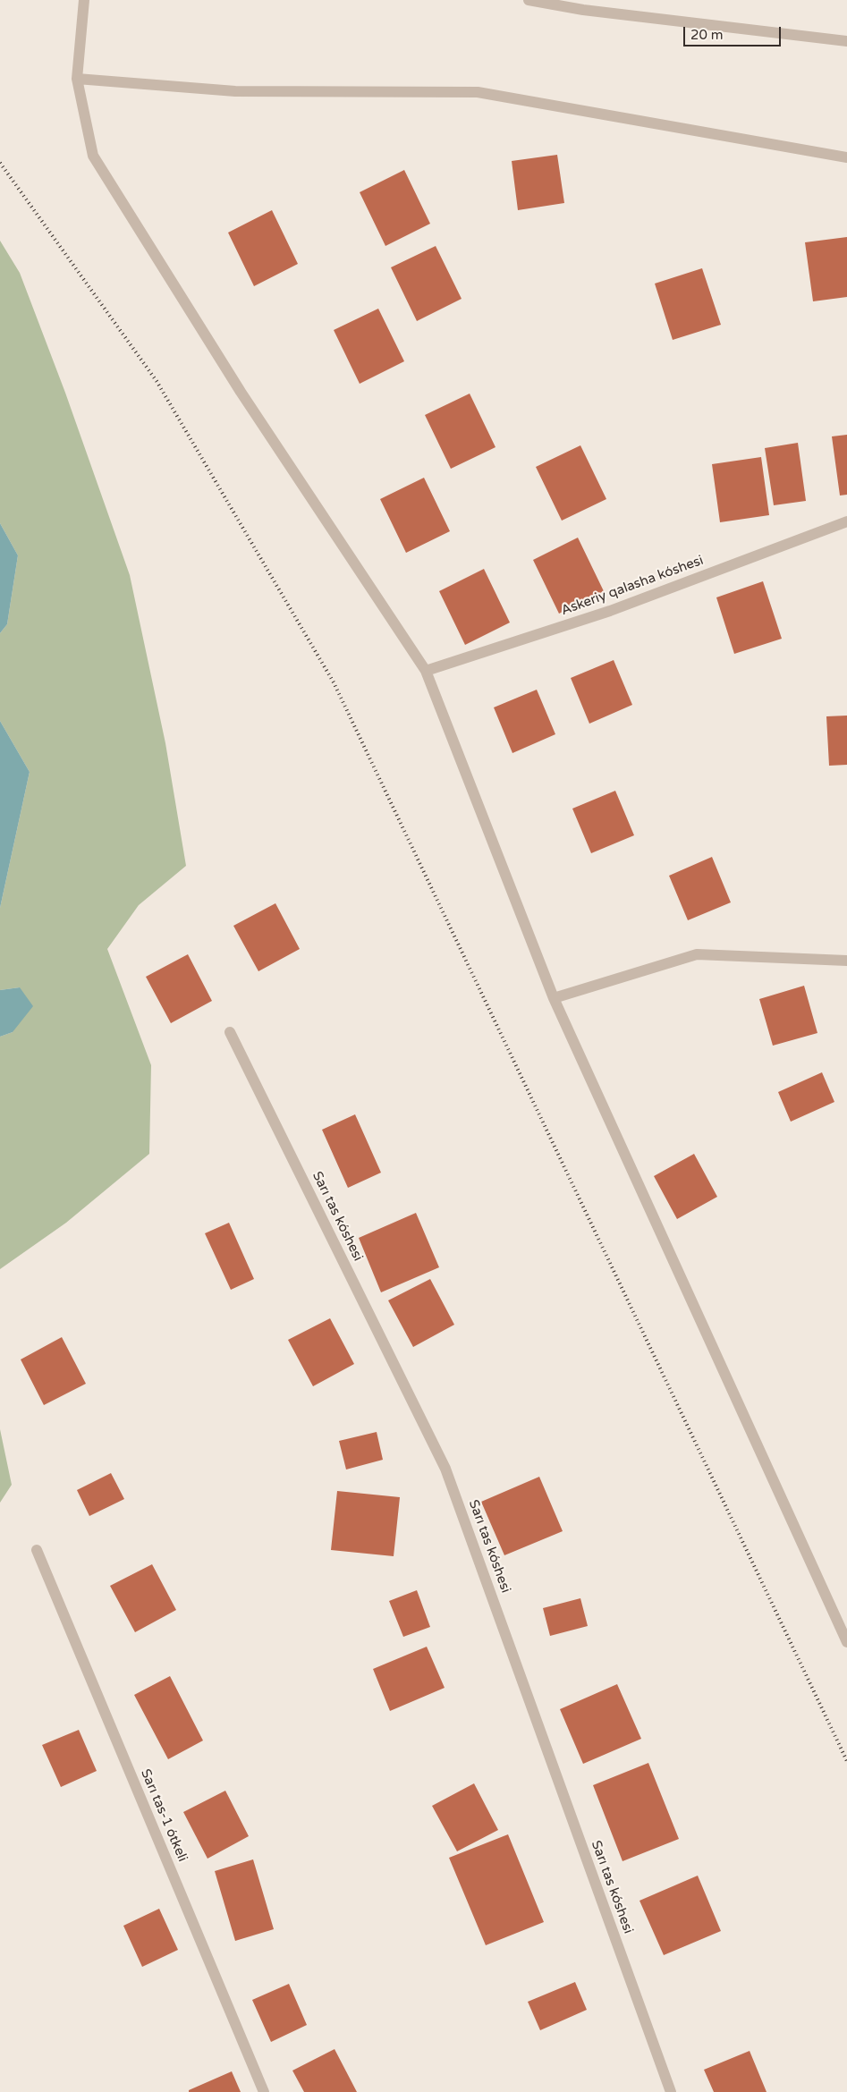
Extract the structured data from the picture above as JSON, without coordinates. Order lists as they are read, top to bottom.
{
  "streets": {
    "street": ["Askeriy qalasha kóshesi", "Sarı tas kóshesi", "Sarı tas-1 ótkeli"]
  },
  "scale_bar": "20 m"
}
